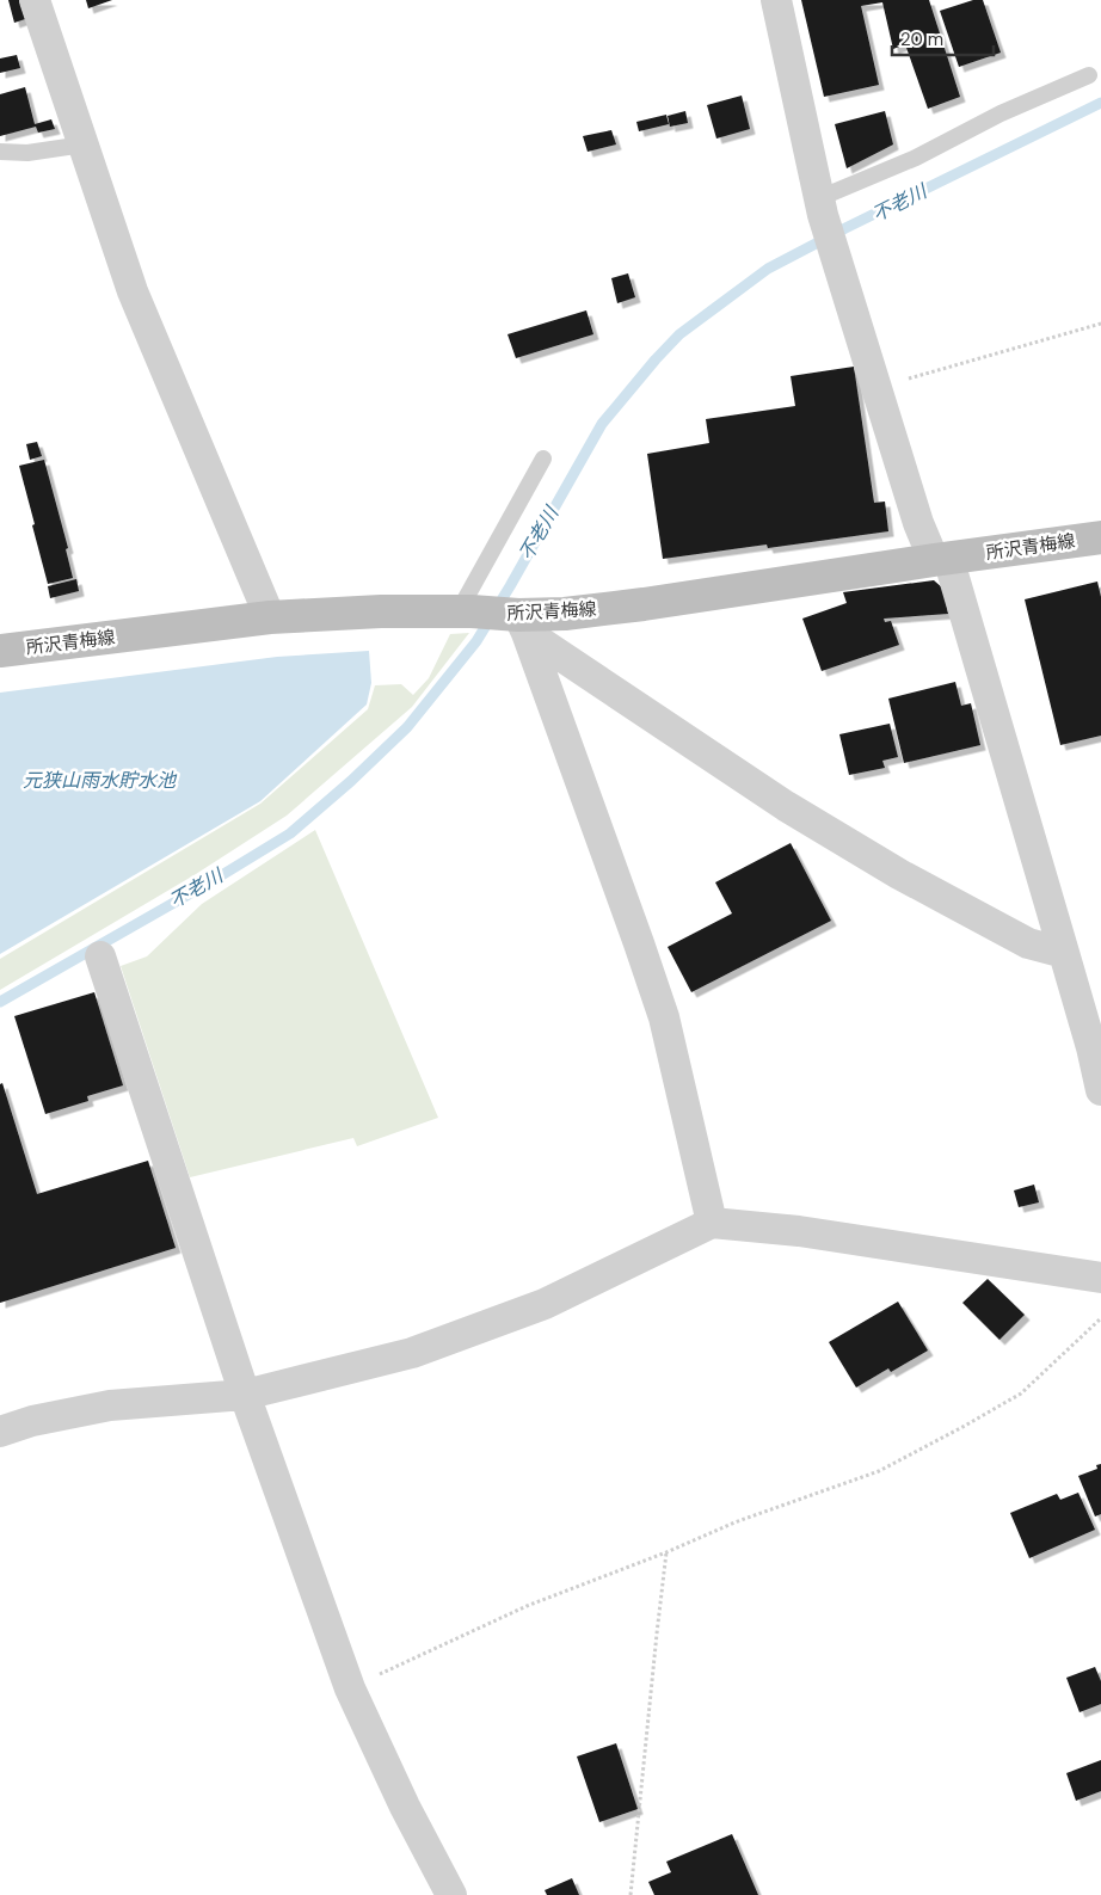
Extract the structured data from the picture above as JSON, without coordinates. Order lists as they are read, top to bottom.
{
  "streets": {
    "main road": ["所沢青梅線"]
  },
  "water": ["不老川", "元狭山雨水貯水池"],
  "scale_bar": "20 m"
}
